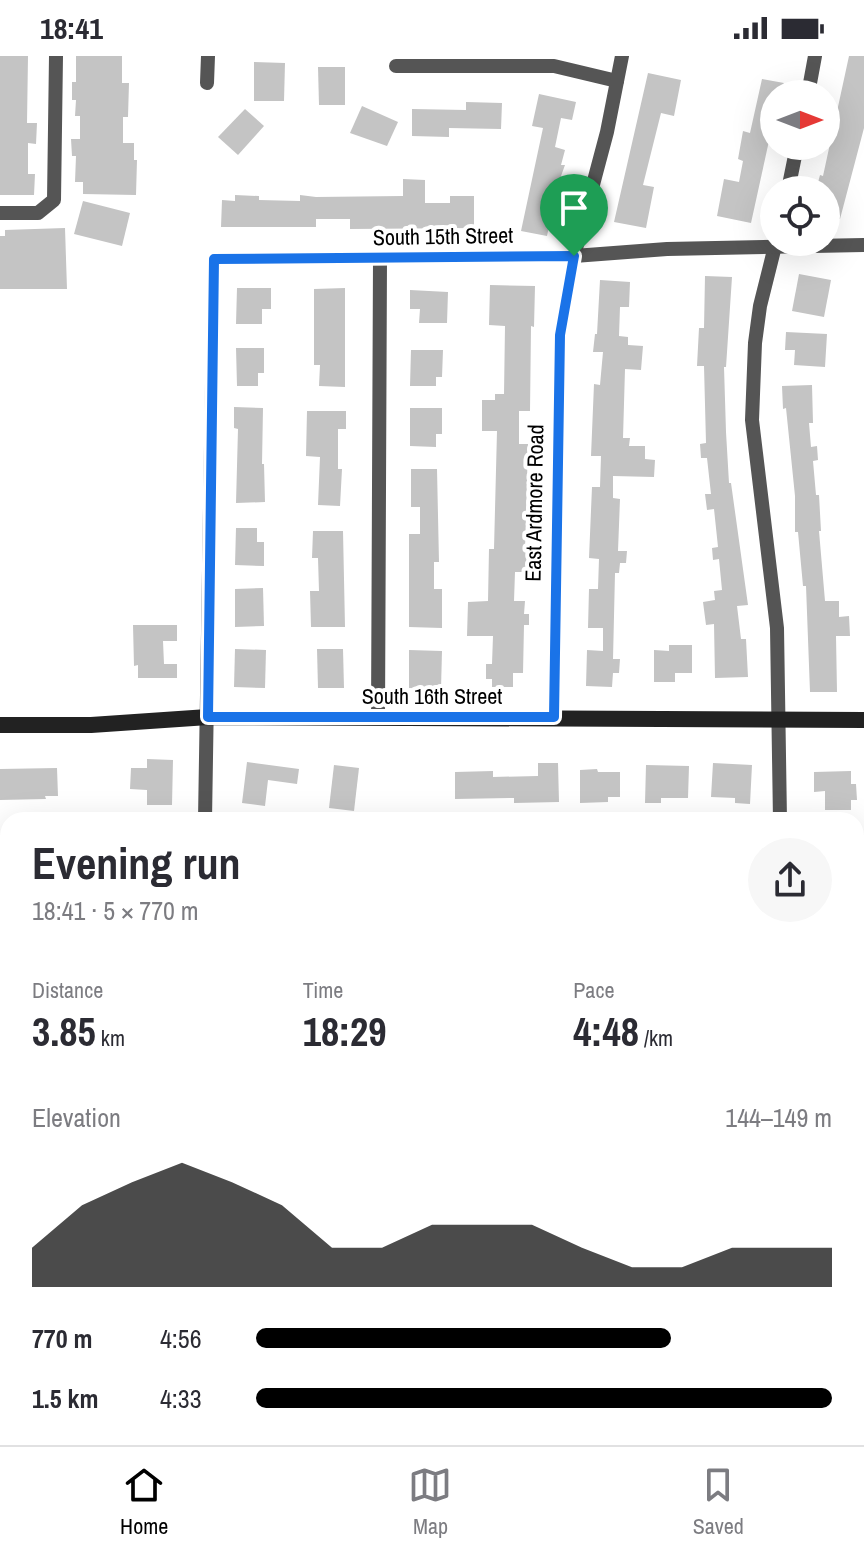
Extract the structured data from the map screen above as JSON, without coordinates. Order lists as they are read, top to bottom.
{
  "streets": {
    "main road": ["South 16th Street"],
    "street": ["South 15th Street", "East Ardmore Road"]
  },
  "crossings": [
    ["South 15th Street", "East Ardmore Road"],
    ["South 15th Street", "South 16th Street"],
    ["East Ardmore Road", "South 16th Street"]
  ],
  "north": "right",
  "page": {
    "status": "18:41",
    "heading": ["Evening run", "18:41 · 5 × 770 m"],
    "stats": [
      ["Distance", "3.85 km"],
      ["Time", "18:29"],
      ["Pace", "4:48 /km"]
    ],
    "chart": ["Elevation", "144–149 m"],
    "list": [
      {
        "name": "770 m",
        "note": "4:56"
      },
      {
        "name": "1.5 km",
        "note": "4:33"
      }
    ],
    "tabs": ["Home", "Map", "Saved"]
  }
}
